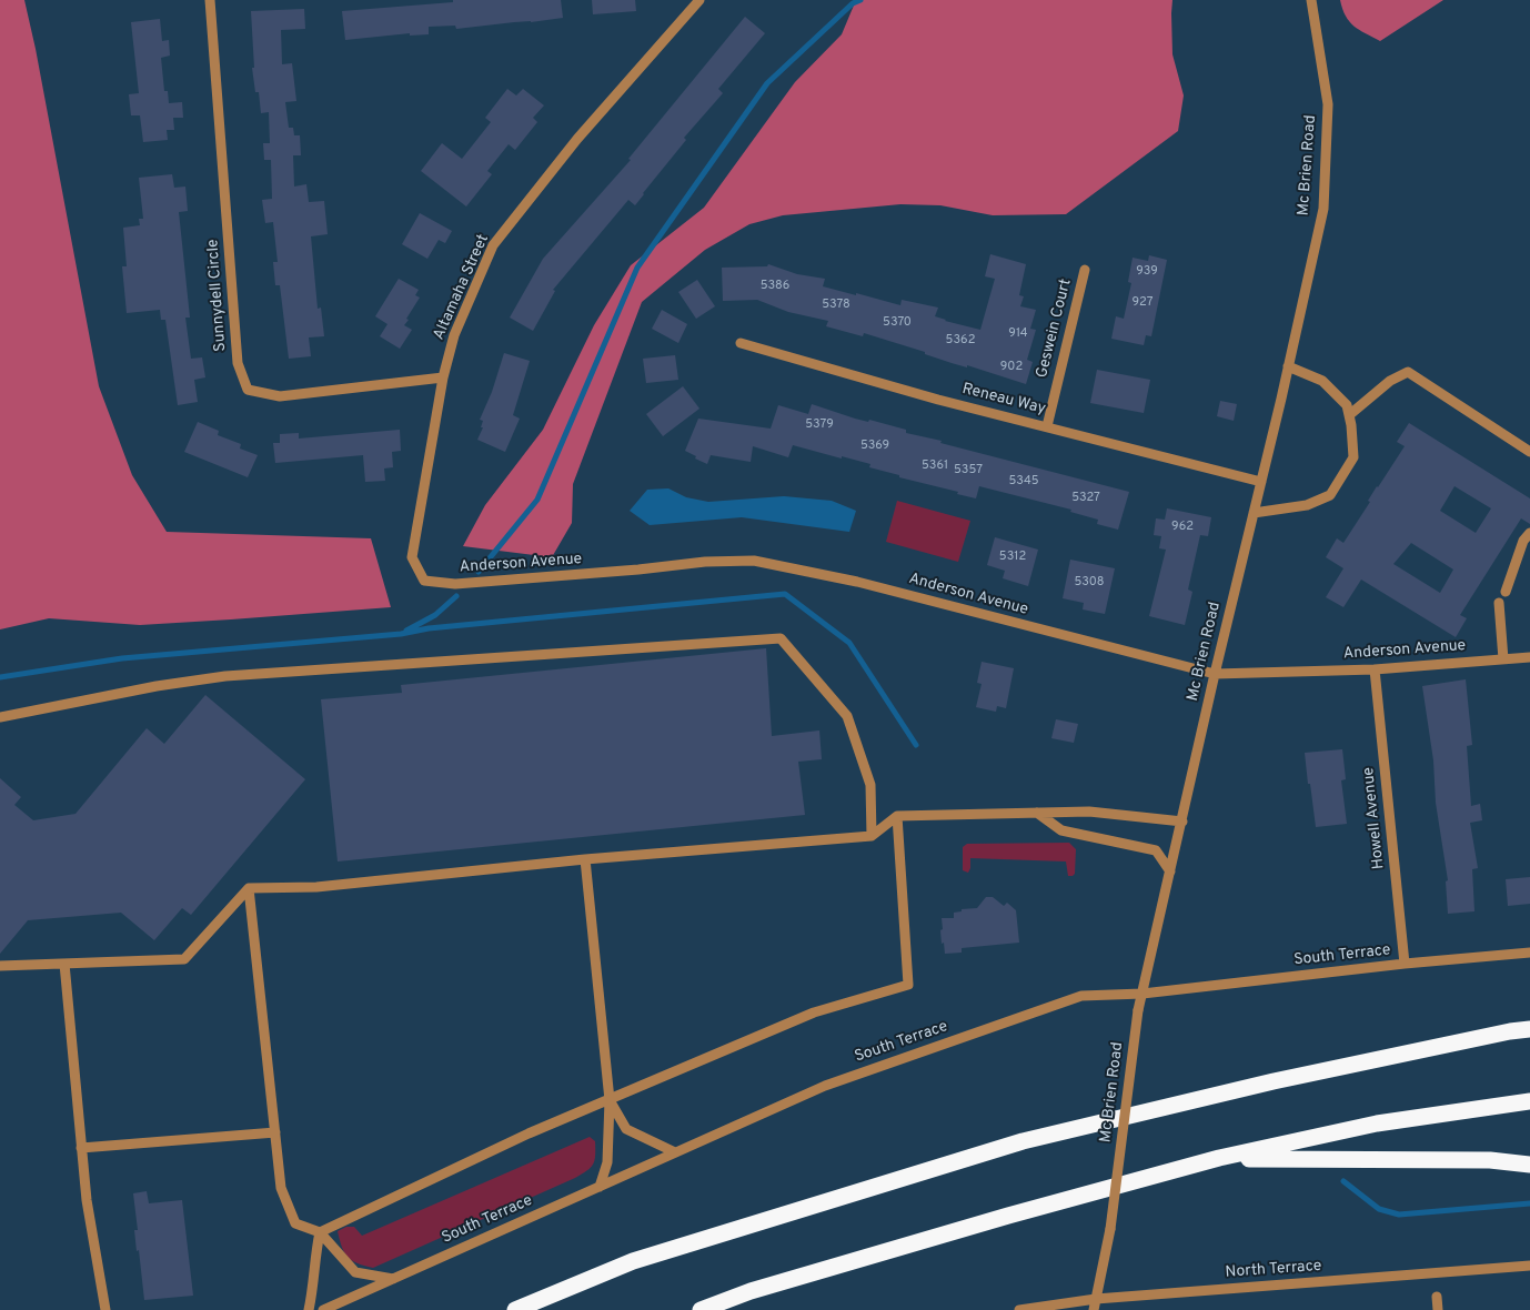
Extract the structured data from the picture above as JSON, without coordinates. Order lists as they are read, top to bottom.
{
  "streets": {
    "street": [
      "Mc Brien Road",
      "Altamaha Street",
      "Sunnydell Circle",
      "Geswein Court",
      "Reneau Way",
      "Anderson Avenue",
      "Howell Avenue",
      "South Terrace",
      "North Terrace"
    ]
  },
  "crossings": [
    ["Mc Brien Road", "Reneau Way"],
    ["Mc Brien Road", "Anderson Avenue"],
    ["Mc Brien Road", "South Terrace"],
    ["Mc Brien Road", "North Terrace"],
    ["Altamaha Street", "Sunnydell Circle"],
    ["Altamaha Street", "Anderson Avenue"],
    ["Geswein Court", "Reneau Way"],
    ["Anderson Avenue", "Howell Avenue"],
    ["Howell Avenue", "South Terrace"]
  ],
  "house_numbers": [
    "939",
    "5386",
    "927",
    "5378",
    "5370",
    "914",
    "5362",
    "902",
    "5379",
    "5369",
    "5361",
    "5357",
    "5345",
    "5327",
    "962",
    "5312",
    "5308"
  ]
}
